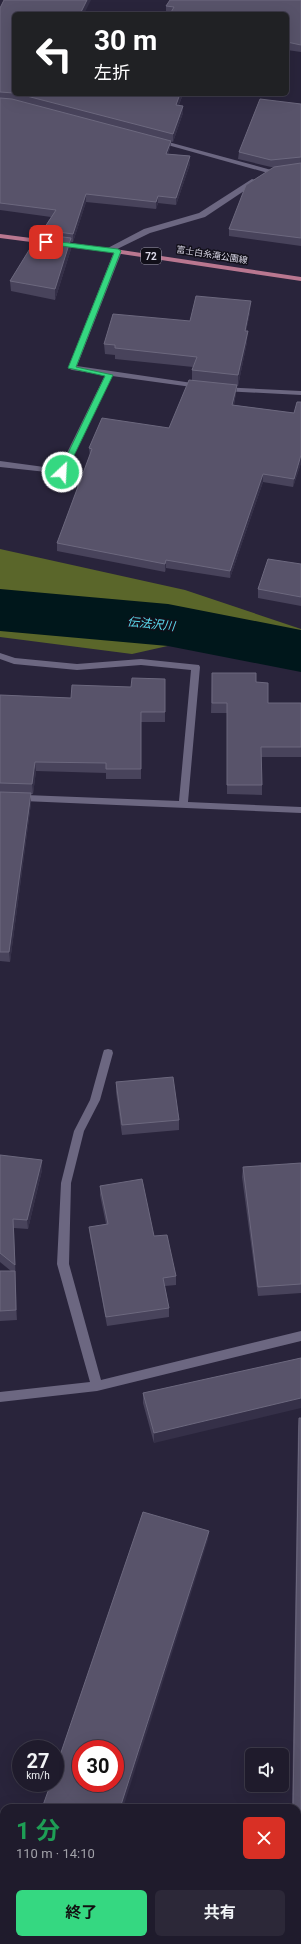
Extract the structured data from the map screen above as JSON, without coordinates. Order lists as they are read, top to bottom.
{
  "streets": {
    "main road": ["富士白糸滝公園線", "72"]
  },
  "water": ["伝法沢川"],
  "page": {
    "turn": ["30 m", "左折"],
    "speed": "27 km/h",
    "limit": "30",
    "heading": ["1 分", "110 m · 14:10"],
    "buttons": ["終了", "共有"]
  }
}
